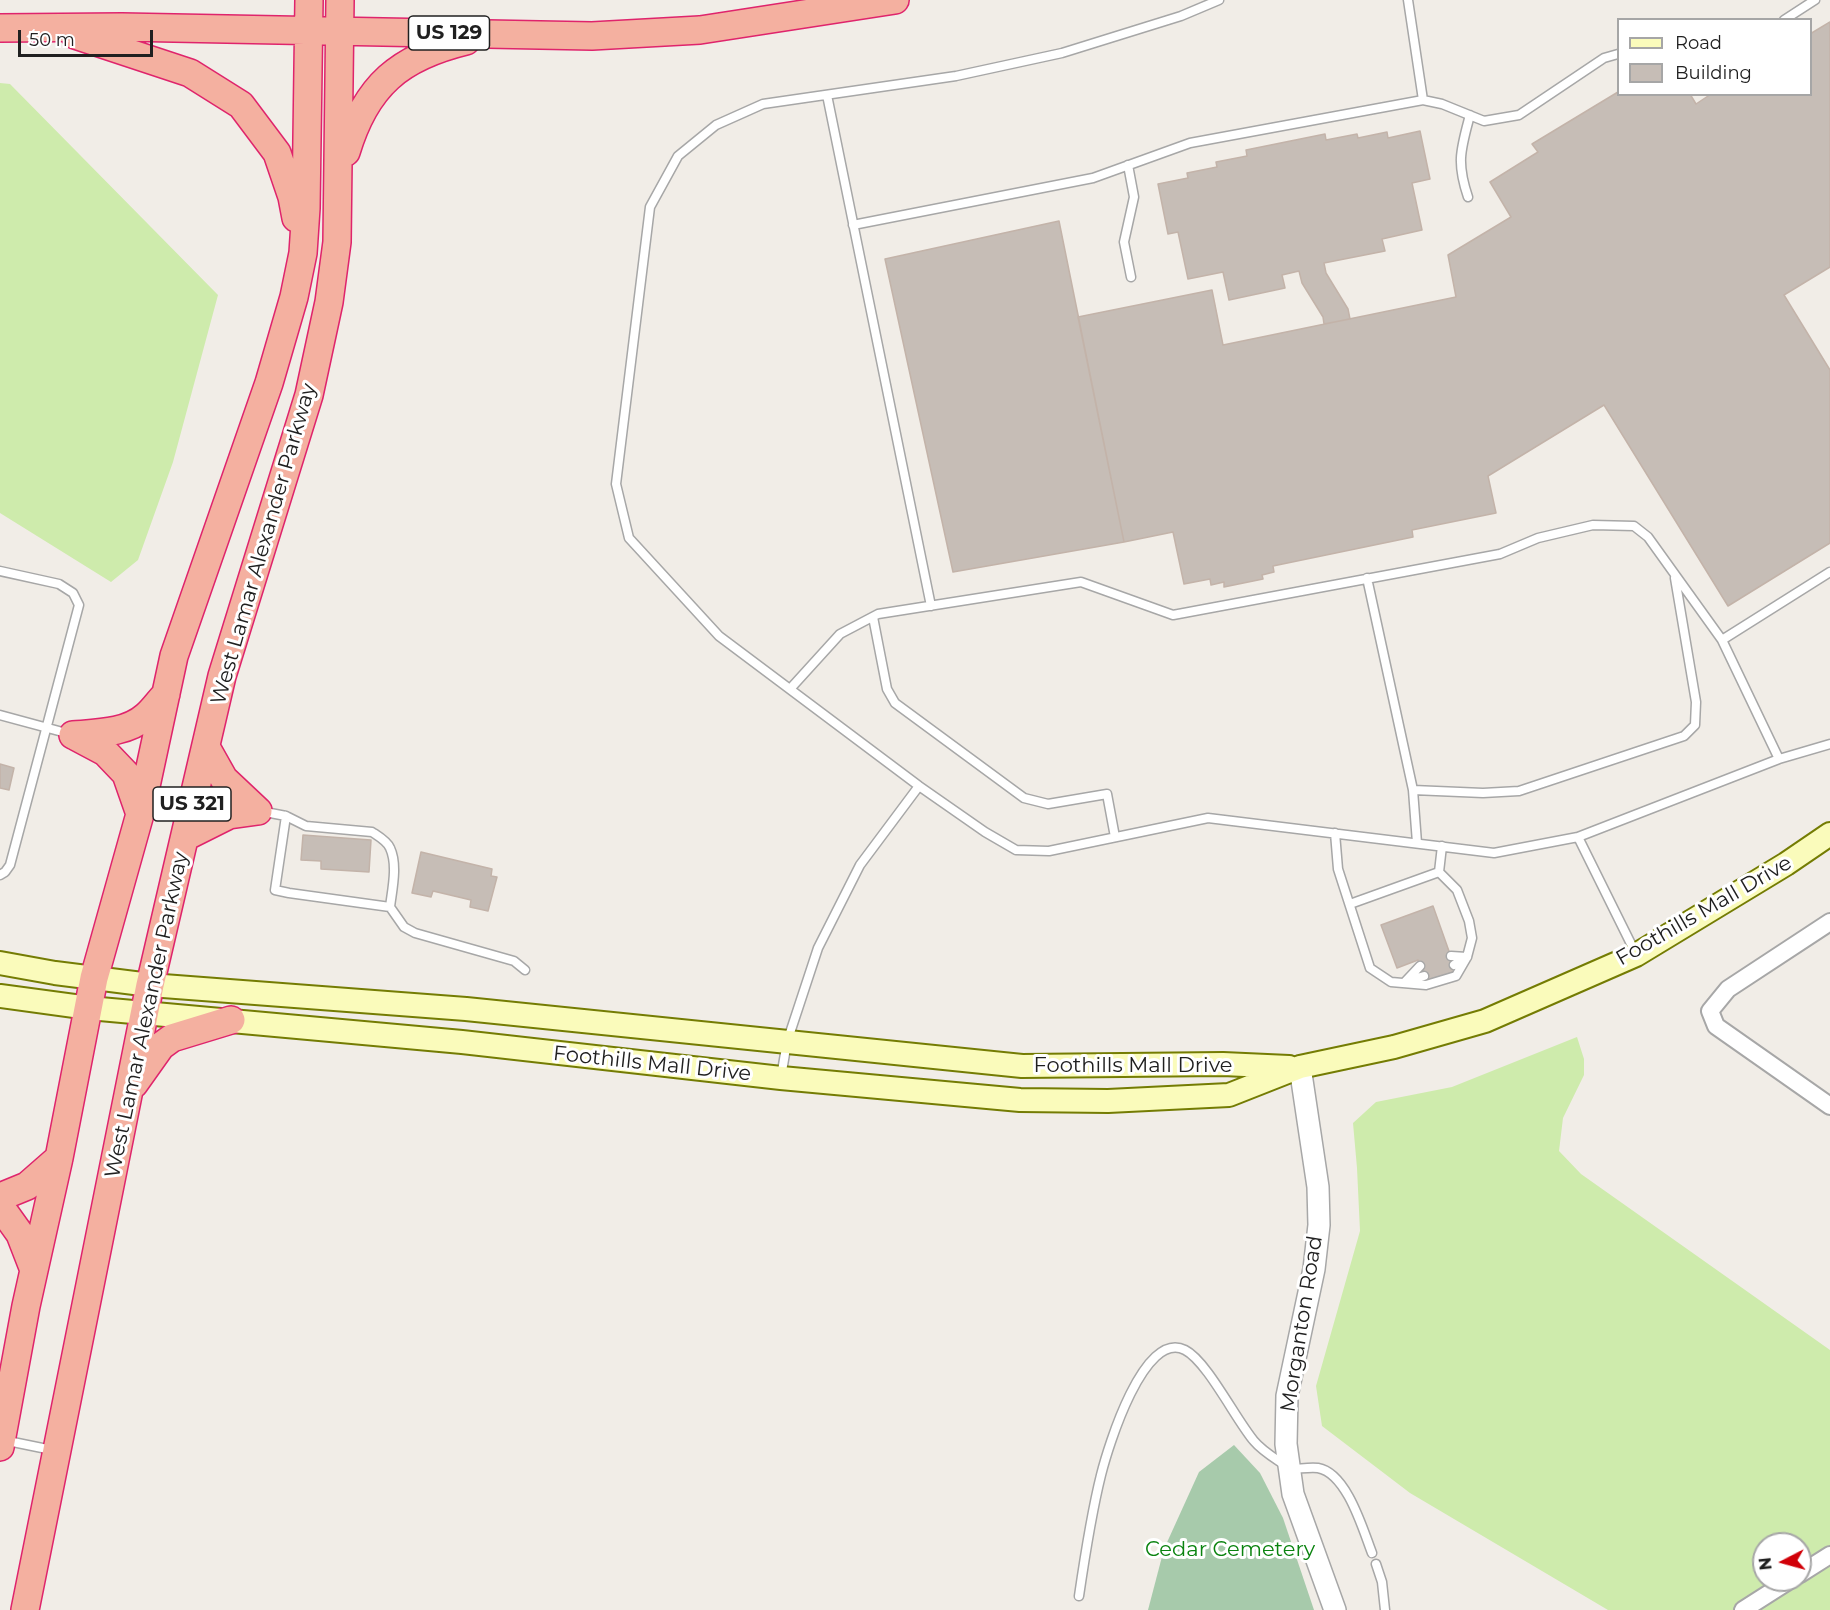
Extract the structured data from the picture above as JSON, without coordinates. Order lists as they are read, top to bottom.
{
  "streets": {
    "highway": ["US 129", "West Lamar Alexander Parkway", "US 321"],
    "main road": ["Foothills Mall Drive"],
    "street": ["Morganton Road"]
  },
  "crossings": [
    ["US 129", "West Lamar Alexander Parkway"],
    ["West Lamar Alexander Parkway", "Foothills Mall Drive"],
    ["Foothills Mall Drive", "Morganton Road"]
  ],
  "parks": ["Cedar Cemetery"],
  "legend": ["Road", "Building"],
  "scale_bar": "50 m",
  "north": "left"
}
